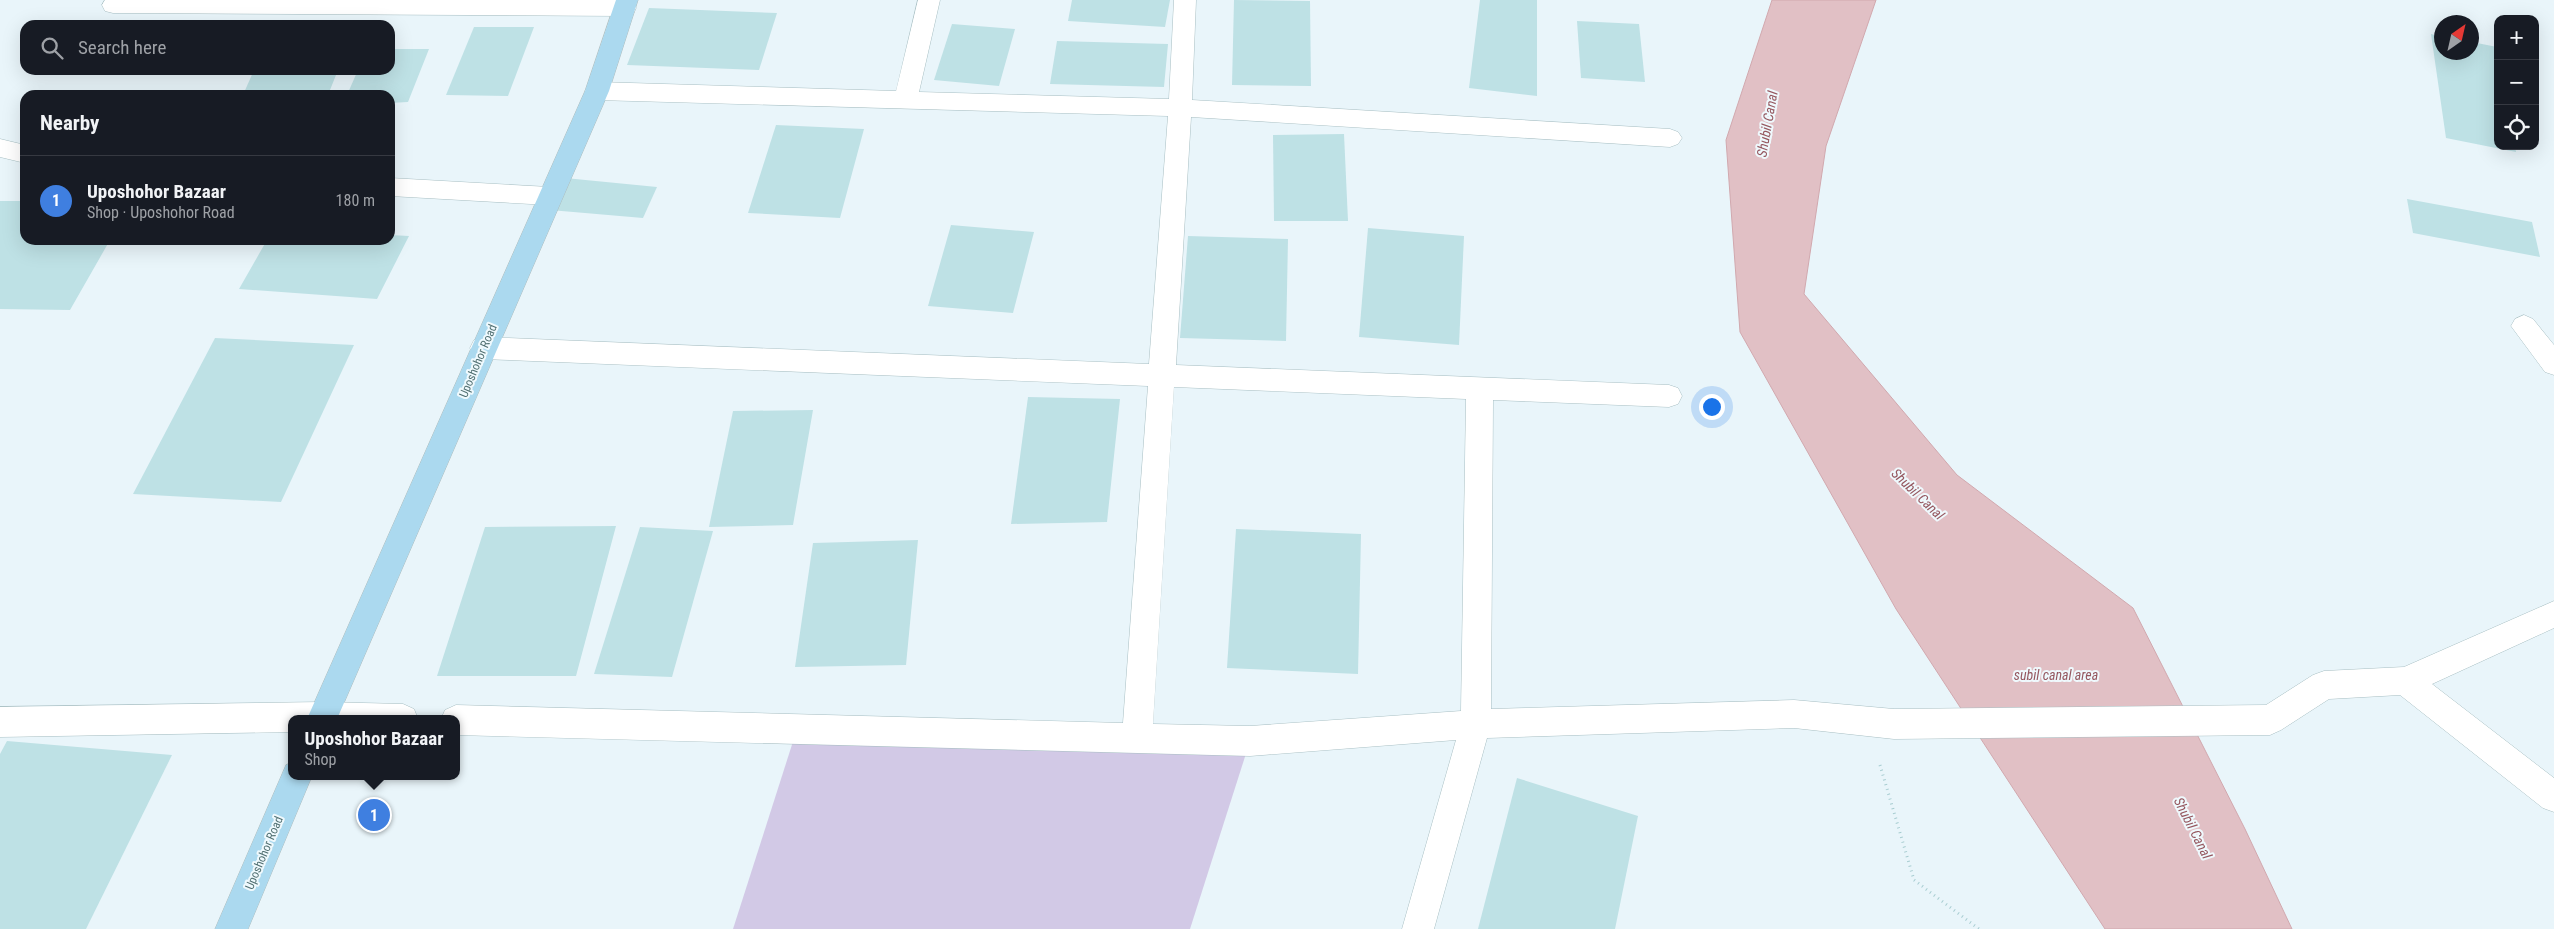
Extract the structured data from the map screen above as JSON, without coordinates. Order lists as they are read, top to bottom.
{
  "streets": {
    "main road": ["Uposhohor Road"]
  },
  "water": ["Shubil Canal", "subil canal area"],
  "north": "top right",
  "page": {
    "map_buttons": ["+", "−"],
    "search": "Search here",
    "heading": "Nearby",
    "list": [
      {
        "mark": "1",
        "name": "Uposhohor Bazaar",
        "note": "Shop · Uposhohor Road",
        "value": "180 m"
      }
    ],
    "popup": ["Uposhohor Bazaar", "Shop"],
    "pins": "1"
  }
}
